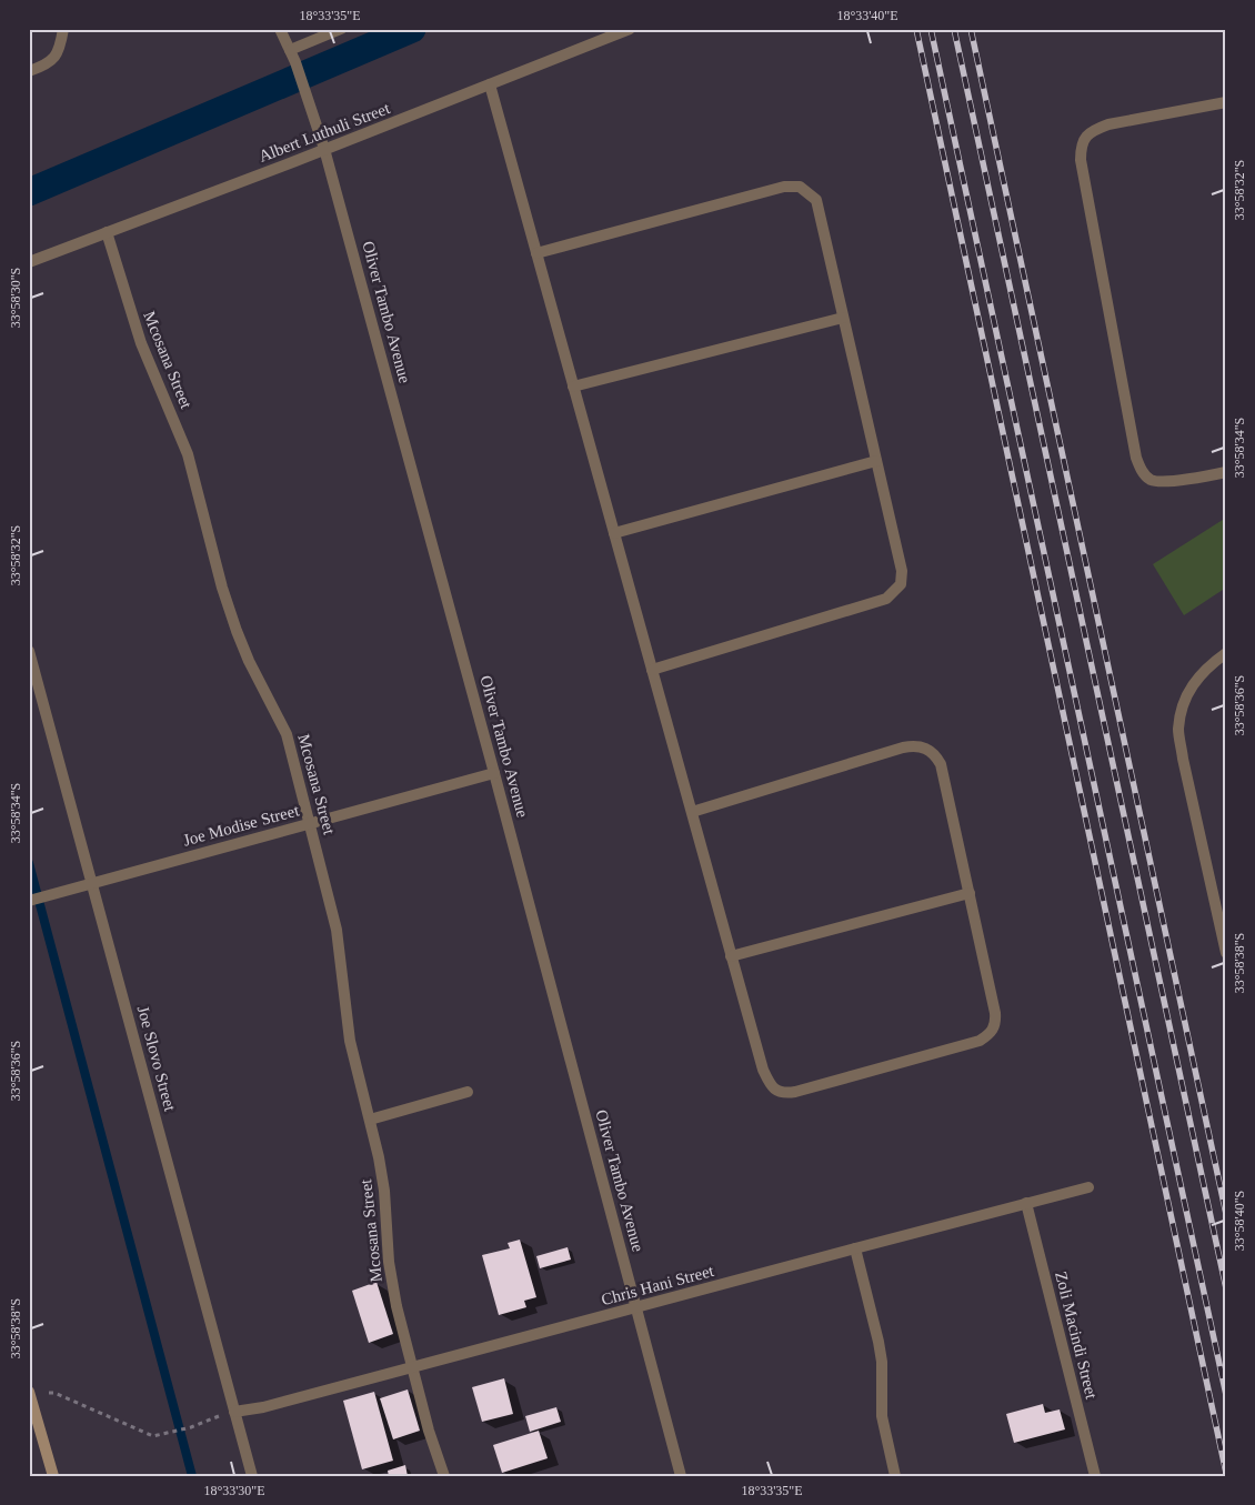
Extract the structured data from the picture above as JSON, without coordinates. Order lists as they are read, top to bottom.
{
  "streets": {
    "street": [
      "Albert Luthuli Street",
      "Oliver Tambo Avenue",
      "Mcosana Street",
      "Joe Modise Street",
      "Joe Slovo Street",
      "Chris Hani Street",
      "Zoli Macindi Street"
    ]
  },
  "crossings": [
    ["Albert Luthuli Street", "Oliver Tambo Avenue"],
    ["Albert Luthuli Street", "Mcosana Street"],
    ["Oliver Tambo Avenue", "Joe Modise Street"],
    ["Oliver Tambo Avenue", "Chris Hani Street"],
    ["Mcosana Street", "Joe Modise Street"],
    ["Mcosana Street", "Chris Hani Street"],
    ["Joe Modise Street", "Joe Slovo Street"],
    ["Joe Slovo Street", "Chris Hani Street"],
    ["Chris Hani Street", "Zoli Macindi Street"]
  ],
  "coordinates": [
    "18°33'35\"E",
    "18°33'40\"E",
    "33°58'32\"S",
    "33°58'30\"S",
    "33°58'34\"S",
    "33°58'36\"S",
    "33°58'38\"S",
    "33°58'40\"S",
    "18°33'30\"E"
  ]
}
